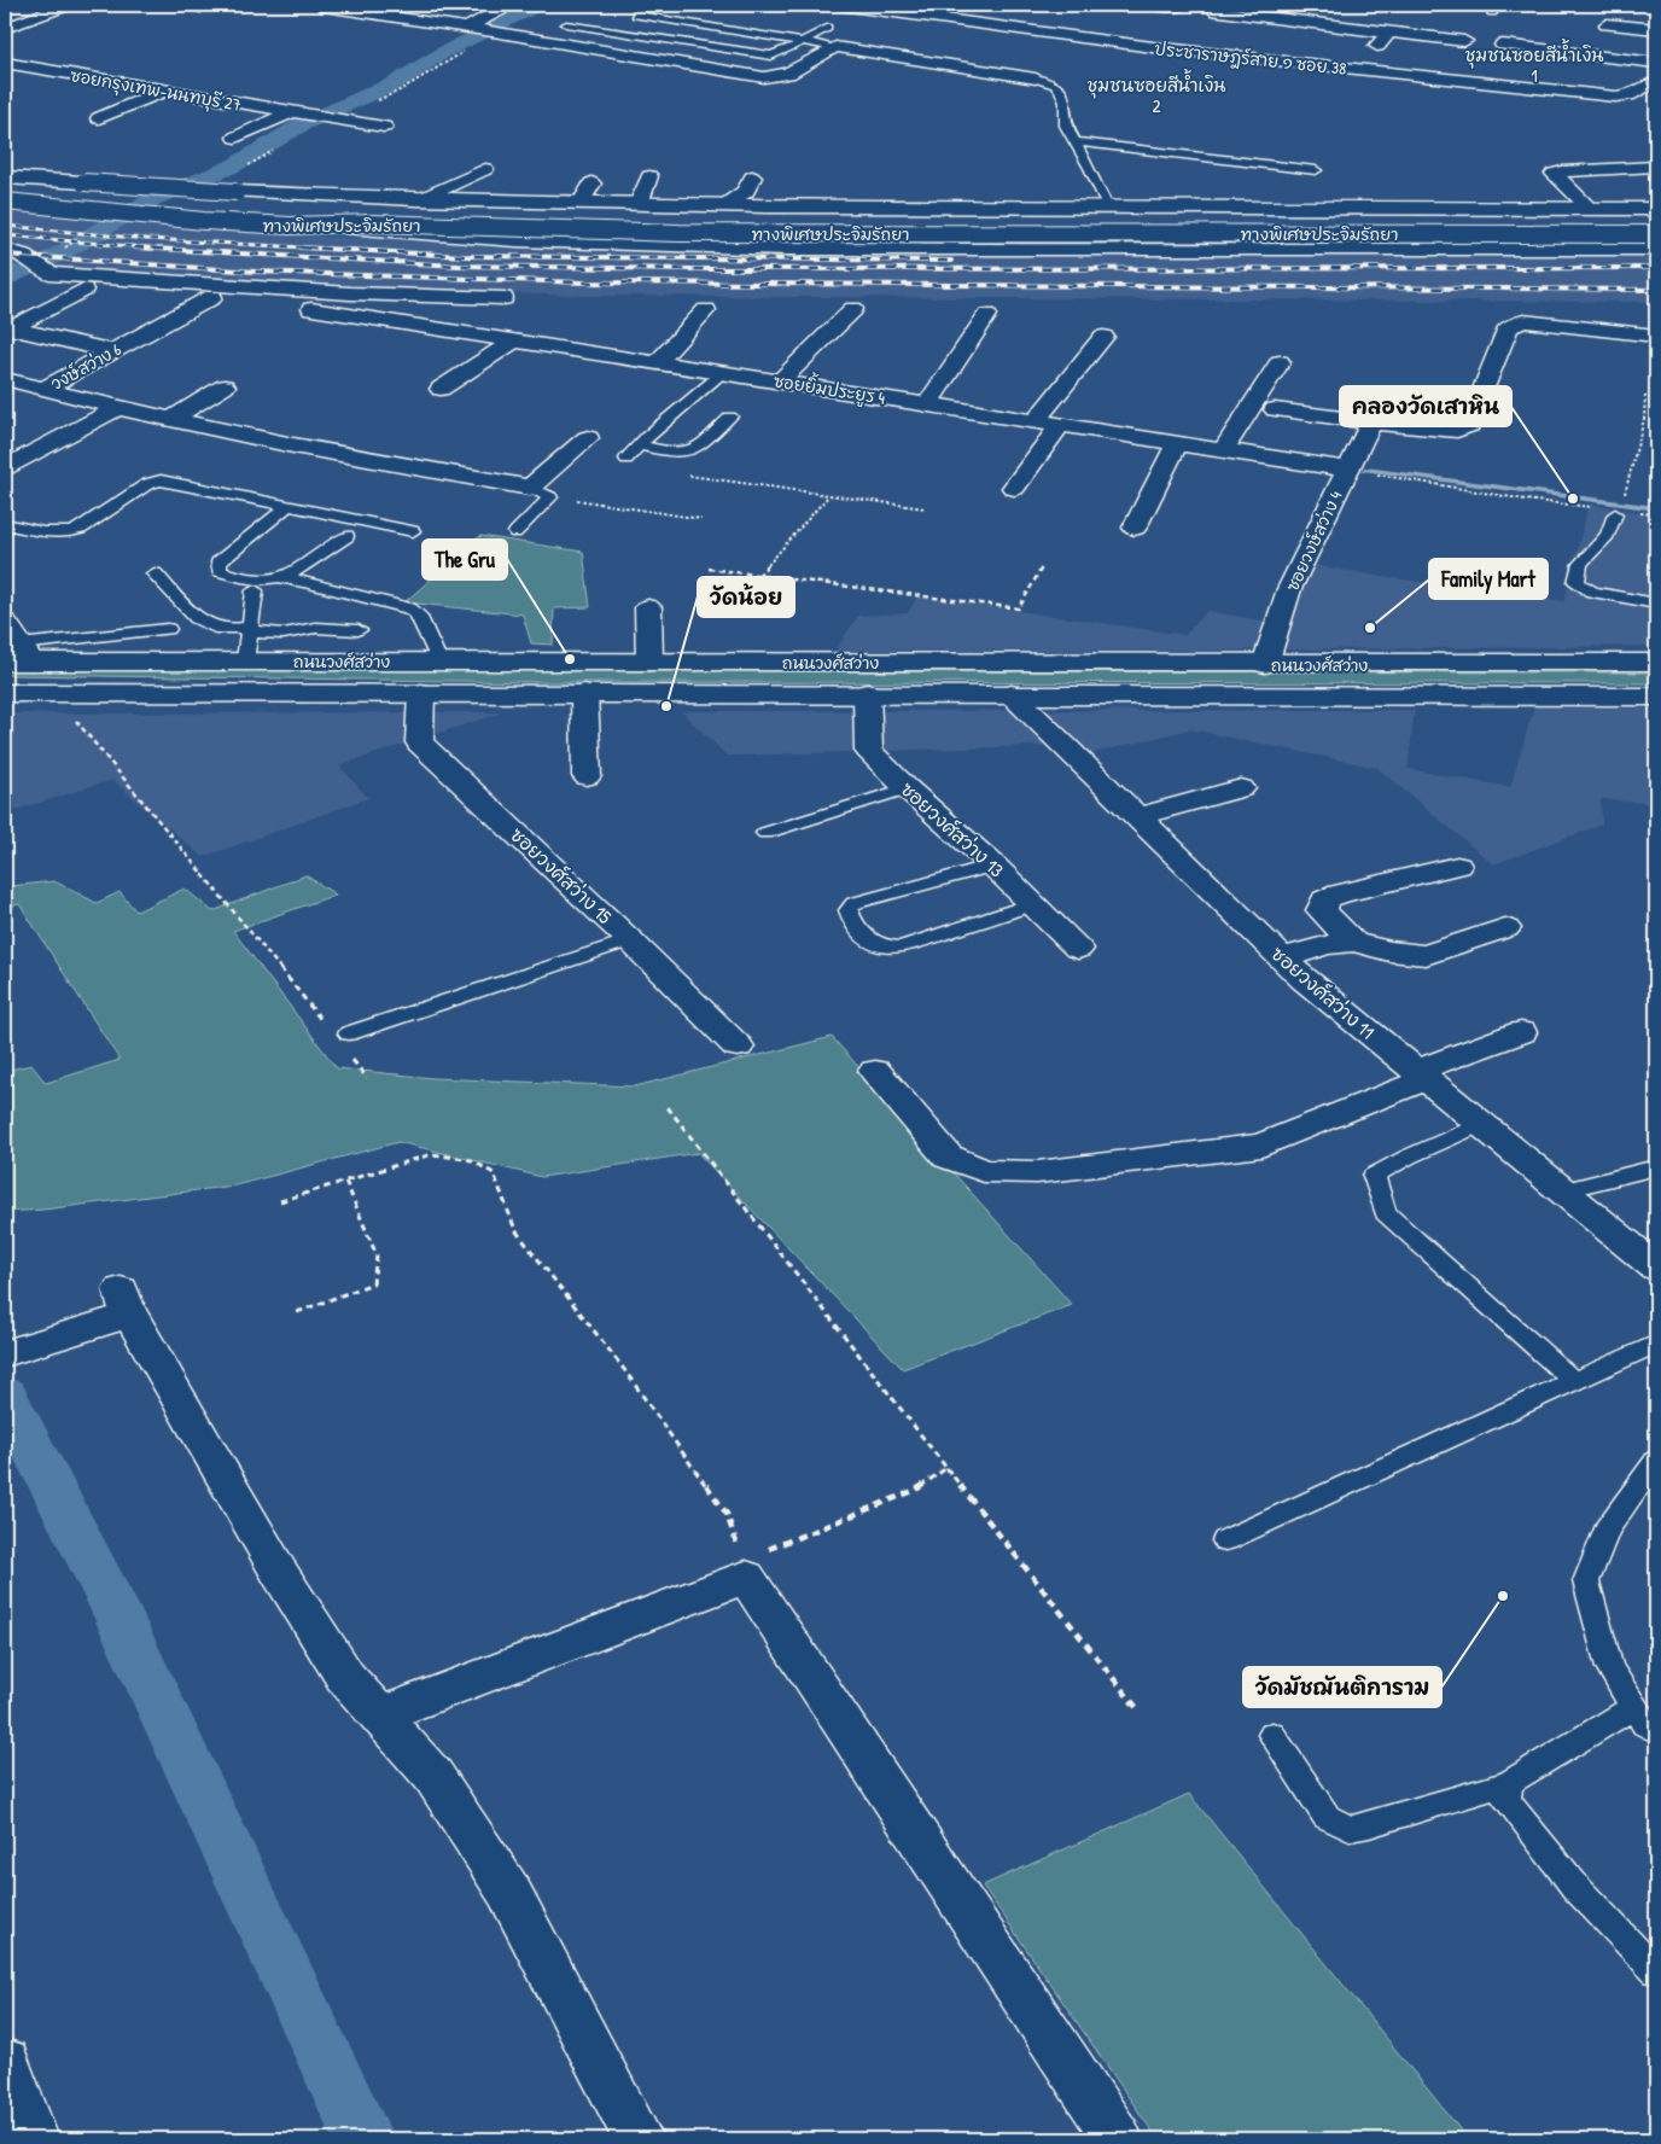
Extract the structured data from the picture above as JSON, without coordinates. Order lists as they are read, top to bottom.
{
  "streets": {
    "main road": [
      "ประชาราษฎร์สาย ๑ ซอย 38",
      "ซอยกรุงเทพ-นนทบุรี 27",
      "ทางพิเศษประจิมรัถยา",
      "วงษ์สว่าง 6",
      "ซอยยิ้มประยูร 4",
      "ซอยวงษ์สว่าง 4",
      "ถนนวงศ์สว่าง",
      "ซอยวงศ์สว่าง 13",
      "ซอยวงศ์สว่าง 15",
      "ซอยวงศ์สว่าง 11"
    ]
  },
  "crossings": [
    ["ซอยยิ้มประยูร 4", "ซอยวงษ์สว่าง 4"],
    ["ซอยวงษ์สว่าง 4", "ถนนวงศ์สว่าง"],
    ["ถนนวงศ์สว่าง", "ซอยวงศ์สว่าง 13"],
    ["ถนนวงศ์สว่าง", "ซอยวงศ์สว่าง 15"],
    ["ถนนวงศ์สว่าง", "ซอยวงศ์สว่าง 11"]
  ],
  "districts": ["ชุมชนซอยสีน้ำเงิน 1", "ชุมชนซอยสีน้ำเงิน 2"],
  "places": [
    "คลองวัดเสาหิน",
    "Family Mart",
    "The Gru",
    "วัดน้อย",
    "วัดมัชฌันติการาม"
  ]
}
